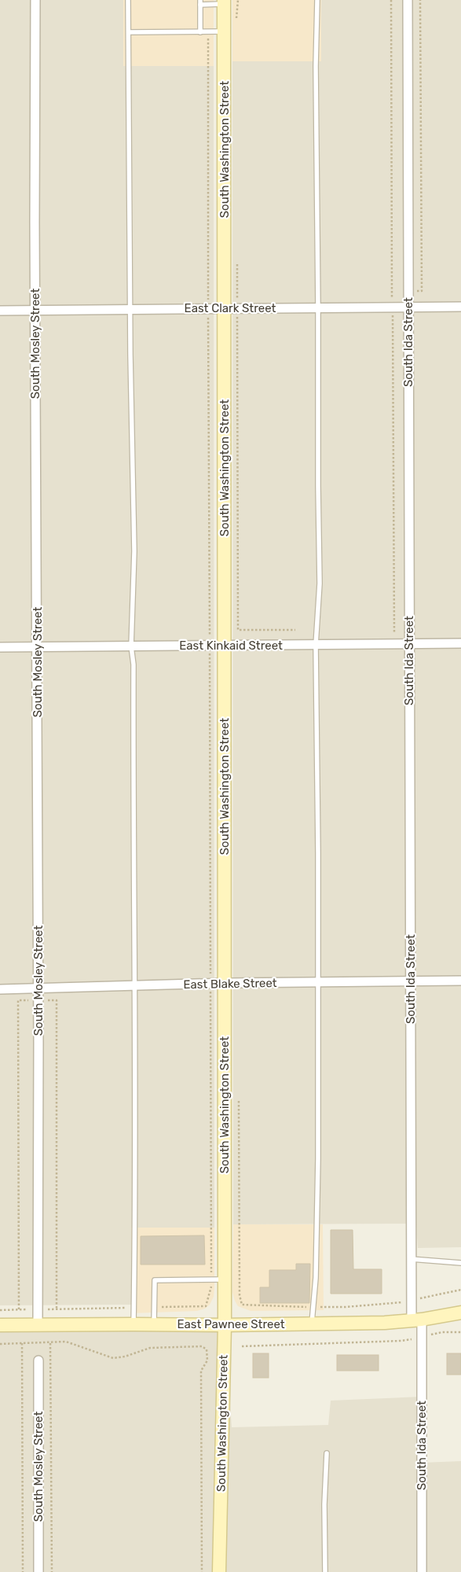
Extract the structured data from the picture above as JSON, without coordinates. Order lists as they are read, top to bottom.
{
  "streets": {
    "street": [
      "South Washington Street",
      "East Clark Street",
      "South Ida Street",
      "South Mosley Street",
      "East Kinkaid Street",
      "East Blake Street",
      "East Pawnee Street"
    ]
  },
  "crossings": [
    ["South Washington Street", "East Clark Street"],
    ["South Washington Street", "East Kinkaid Street"],
    ["South Washington Street", "East Blake Street"],
    ["South Washington Street", "East Pawnee Street"],
    ["East Clark Street", "South Ida Street"],
    ["East Clark Street", "South Mosley Street"],
    ["South Ida Street", "East Kinkaid Street"],
    ["South Ida Street", "East Blake Street"],
    ["South Ida Street", "East Pawnee Street"],
    ["South Mosley Street", "East Kinkaid Street"],
    ["South Mosley Street", "East Blake Street"],
    ["South Mosley Street", "East Pawnee Street"]
  ]
}
